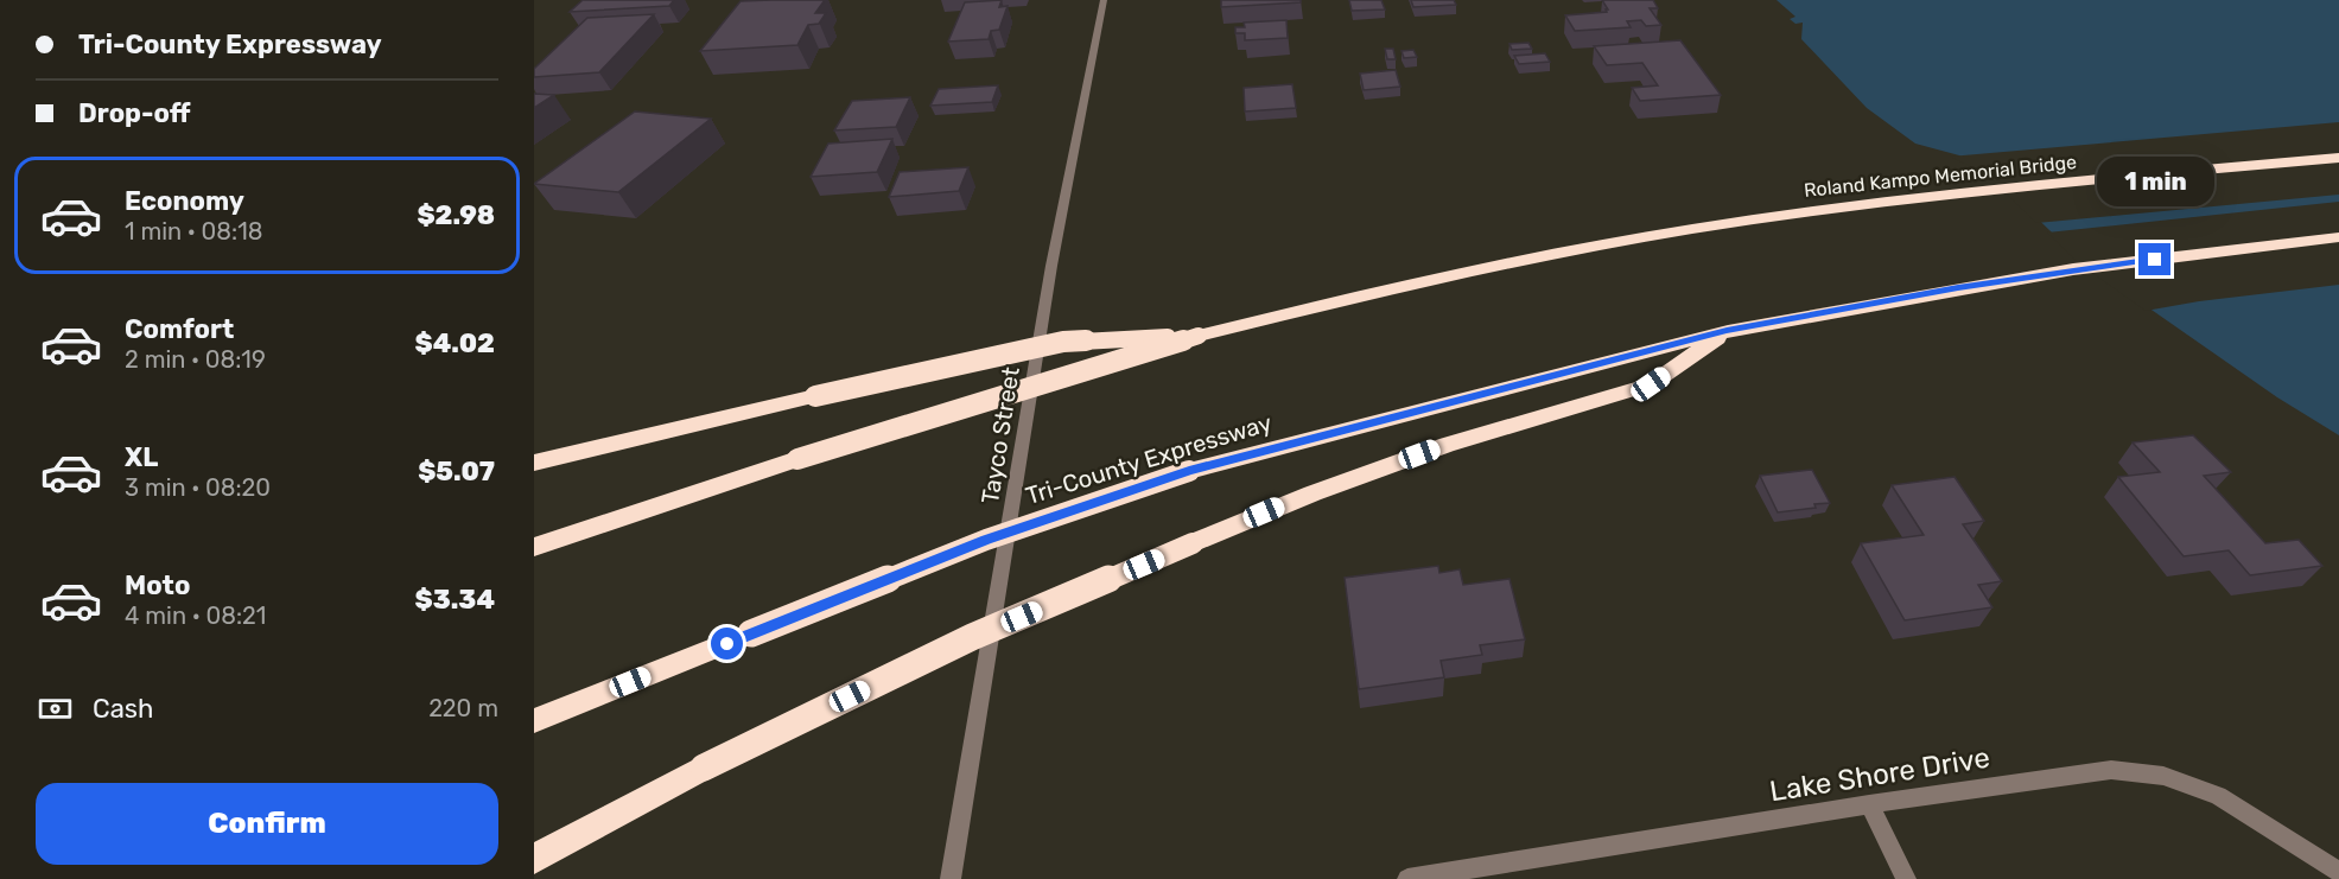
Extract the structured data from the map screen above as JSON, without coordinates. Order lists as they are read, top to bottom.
{
  "streets": {
    "highway": ["Roland Kampo Memorial Bridge", "Tri-County Expressway"],
    "street": ["Tayco Street", "Lake Shore Drive"]
  },
  "page": {
    "banner": ["Tri-County Expressway", "Drop-off"],
    "list": [
      {
        "name": "Economy",
        "note": "1 min · 08:18",
        "value": "$2.98"
      },
      {
        "name": "Comfort",
        "note": "2 min · 08:19",
        "value": "$4.02"
      },
      {
        "name": "XL",
        "note": "3 min · 08:20",
        "value": "$5.07"
      },
      {
        "name": "Moto",
        "note": "4 min · 08:21",
        "value": "$3.34"
      }
    ],
    "bubble": "1 min",
    "pay": ["Cash", "220 m"],
    "buttons": "Confirm"
  }
}
